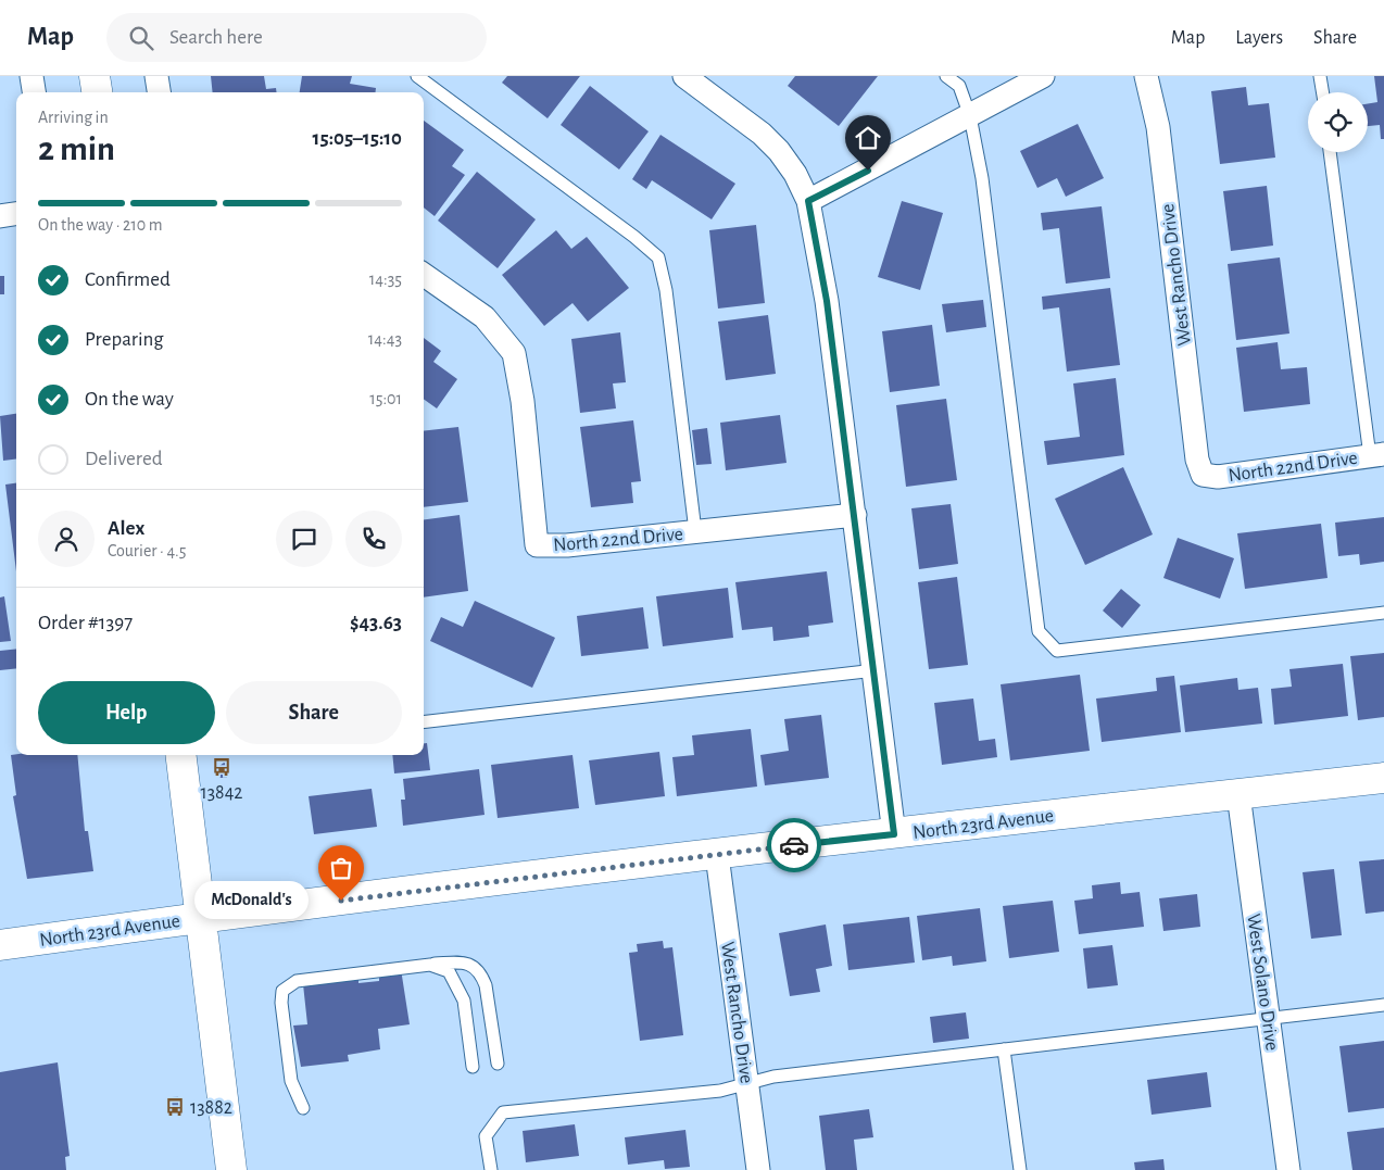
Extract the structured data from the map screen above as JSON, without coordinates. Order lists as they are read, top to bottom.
{
  "streets": {
    "street": [
      "West Rancho Drive",
      "North 22nd Drive",
      "North 23rd Avenue",
      "West Solano Drive"
    ]
  },
  "crossings": [
    ["West Rancho Drive", "North 22nd Drive"],
    ["West Rancho Drive", "North 23rd Avenue"],
    ["North 23rd Avenue", "West Solano Drive"]
  ],
  "places": {
    "bus stop": ["13842", "13882"],
    "other": ["McDonald's"]
  },
  "page": {
    "header": "Map",
    "search": "Search here",
    "nav": ["Map", "Layers", "Share"],
    "heading": ["2 min", "Arriving in", "15:05–15:10"],
    "panel": [
      "Alex",
      "Courier · 4.5",
      "Order #1397",
      "$43.63"
    ],
    "bar": "On the way · 210 m",
    "list": [
      ["Confirmed", "14:35"],
      ["Preparing", "14:43"],
      ["On the way", "15:01"],
      "Delivered"
    ],
    "buttons": ["Help", "Share"],
    "bubble": "McDonald's"
  }
}
